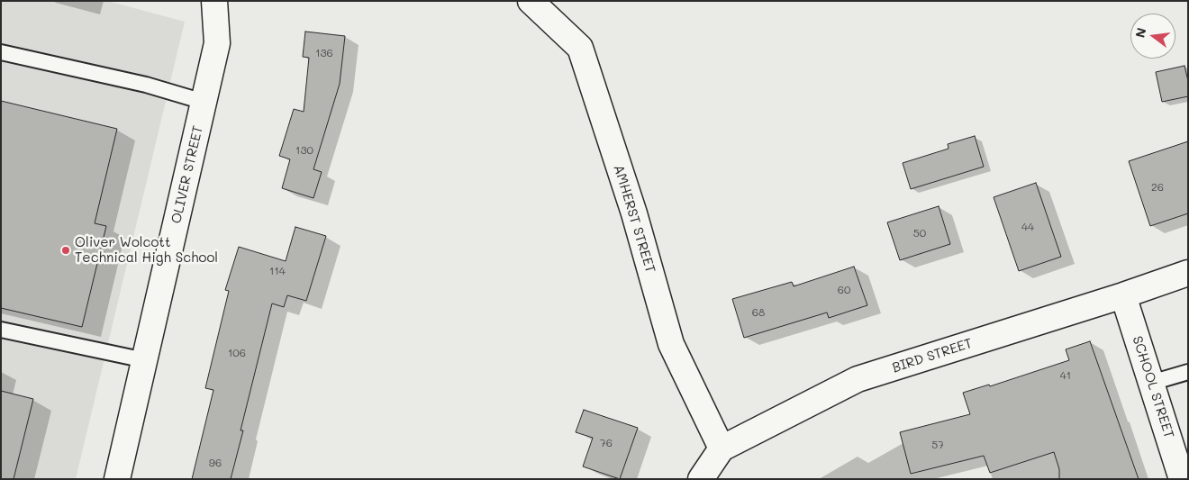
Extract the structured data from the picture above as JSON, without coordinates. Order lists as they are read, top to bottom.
{
  "streets": {
    "street": [
      "OLIVER STREET",
      "AMHERST STREET",
      "BIRD STREET",
      "SCHOOL STREET"
    ]
  },
  "crossings": [
    ["AMHERST STREET", "BIRD STREET"],
    ["BIRD STREET", "SCHOOL STREET"]
  ],
  "places": ["Oliver Wolcott Technical High School"],
  "house_numbers": [
    "136",
    "130",
    "26",
    "44",
    "50",
    "114",
    "60",
    "68",
    "106",
    "41",
    "76",
    "57",
    "96"
  ],
  "north": "left"
}
